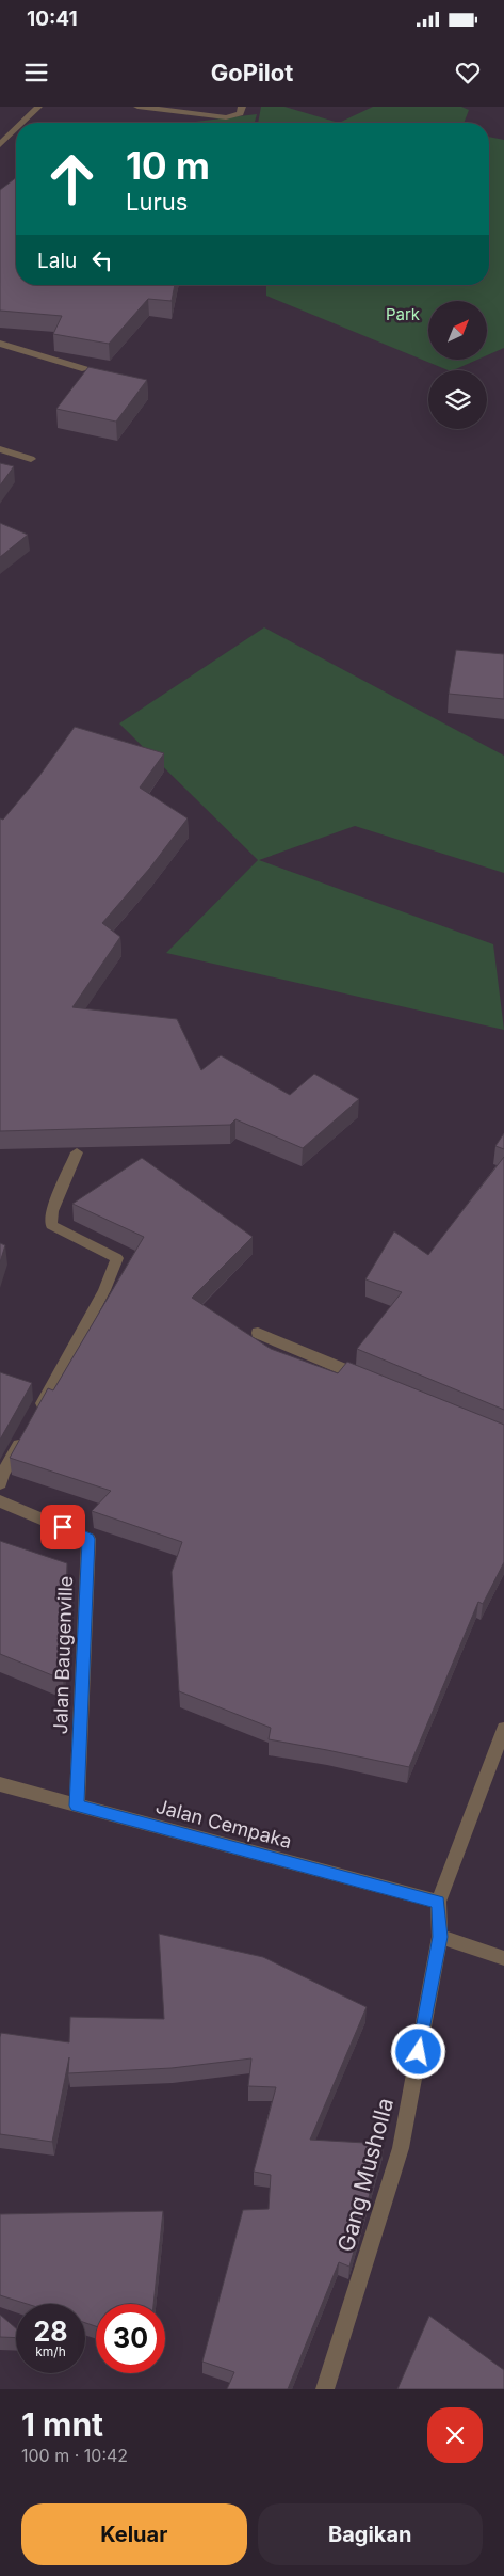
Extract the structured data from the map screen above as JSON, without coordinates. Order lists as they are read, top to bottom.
{
  "streets": {
    "street": ["Jalan Baugenville", "Jalan Cempaka", "Gang Musholla"]
  },
  "crossings": [
    ["Jalan Baugenville", "Jalan Cempaka"],
    ["Jalan Cempaka", "Gang Musholla"]
  ],
  "parks": ["Park"],
  "north": "top right",
  "page": {
    "status": "10:41",
    "header": "GoPilot",
    "turn": ["10 m", "Lurus"],
    "then": "Lalu",
    "speed": "28 km/h",
    "limit": "30",
    "heading": ["1 mnt", "100 m · 10:42"],
    "buttons": ["Keluar", "Bagikan"]
  }
}
